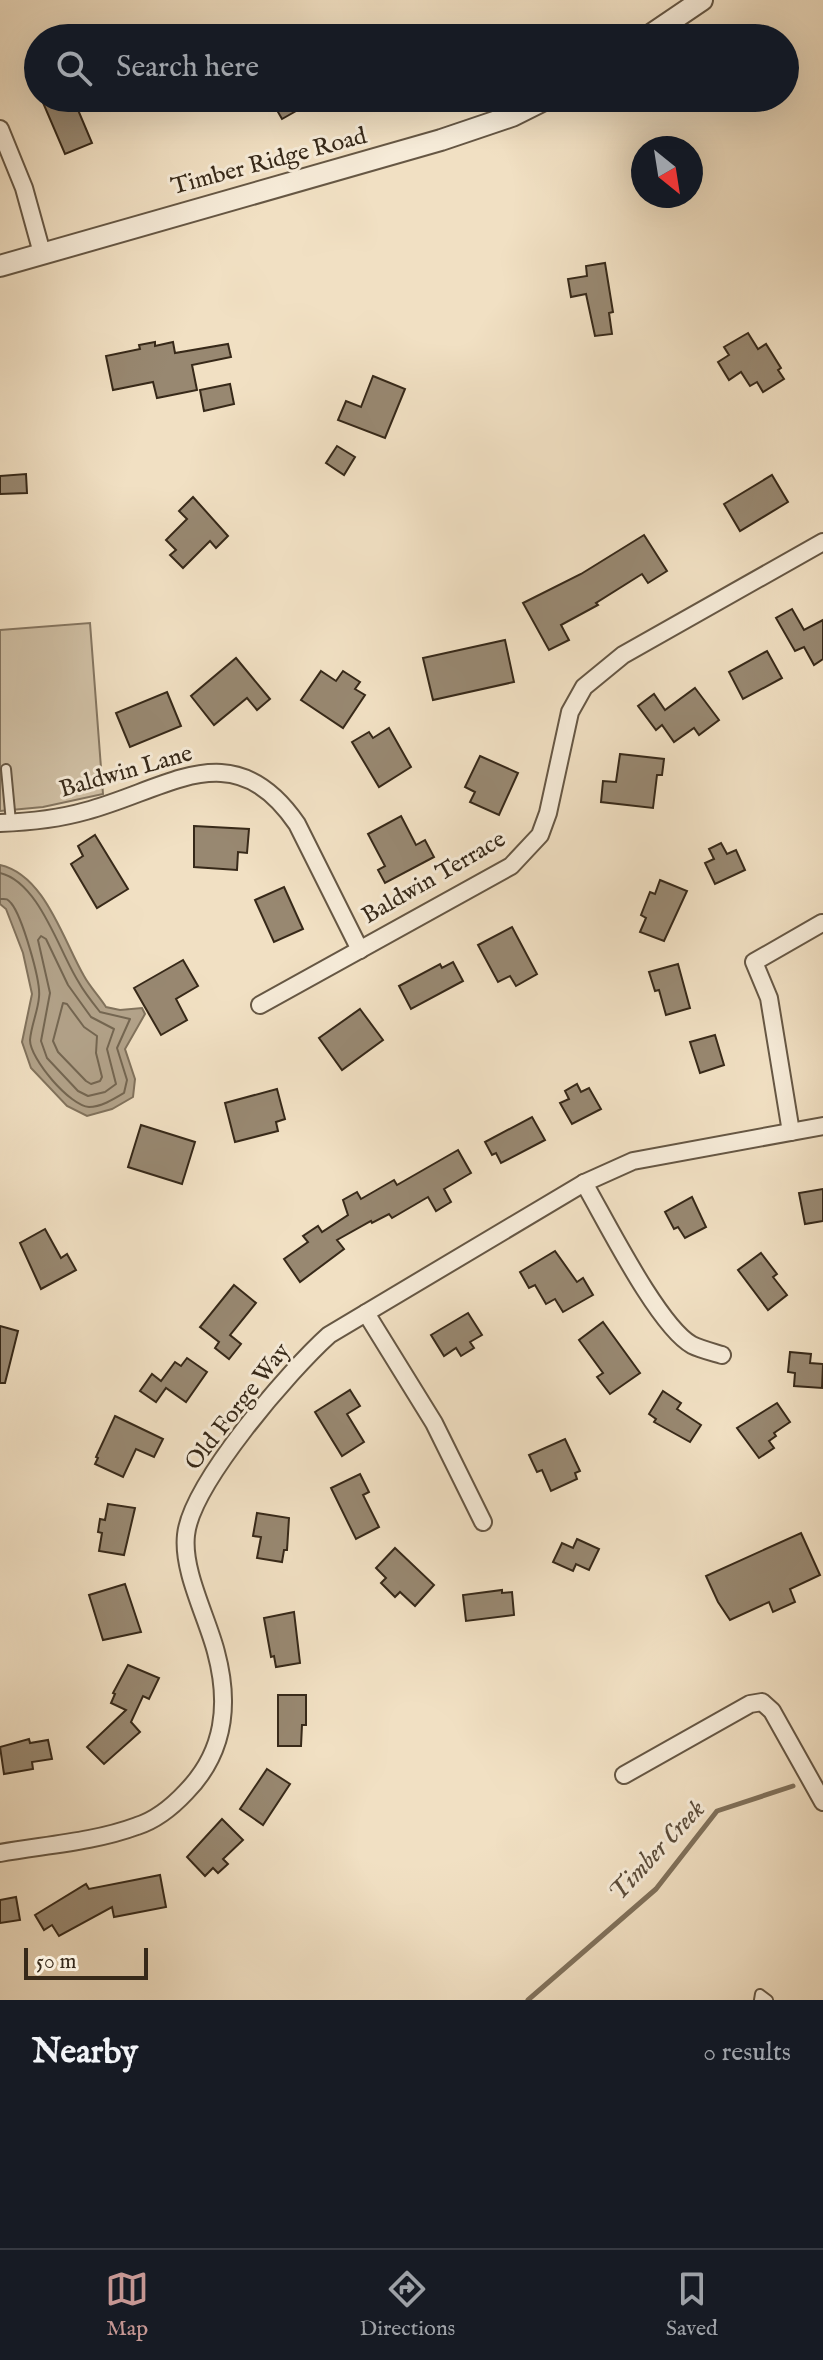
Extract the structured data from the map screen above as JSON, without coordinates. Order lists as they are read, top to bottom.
{
  "streets": {
    "street": [
      "Timber Ridge Road",
      "Baldwin Lane",
      "Baldwin Terrace",
      "Old Forge Way"
    ]
  },
  "crossings": [
    ["Baldwin Lane", "Baldwin Terrace"]
  ],
  "water": ["Timber Creek"],
  "scale_bar": "50 m",
  "north": "bottom right",
  "page": {
    "search": "Search here",
    "scale": "50 m",
    "heading": ["Nearby", "0 results"],
    "nav": ["Map", "Directions", "Saved"]
  }
}
